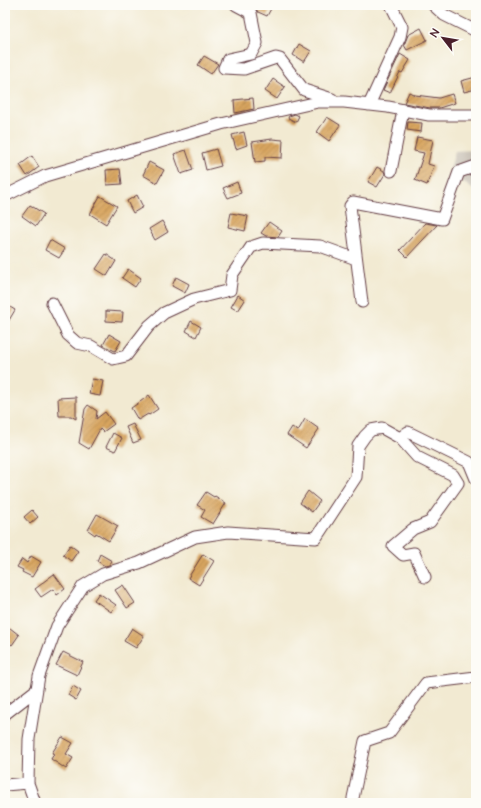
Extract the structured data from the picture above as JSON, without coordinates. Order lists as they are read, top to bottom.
{
  "north": "top left"
}
